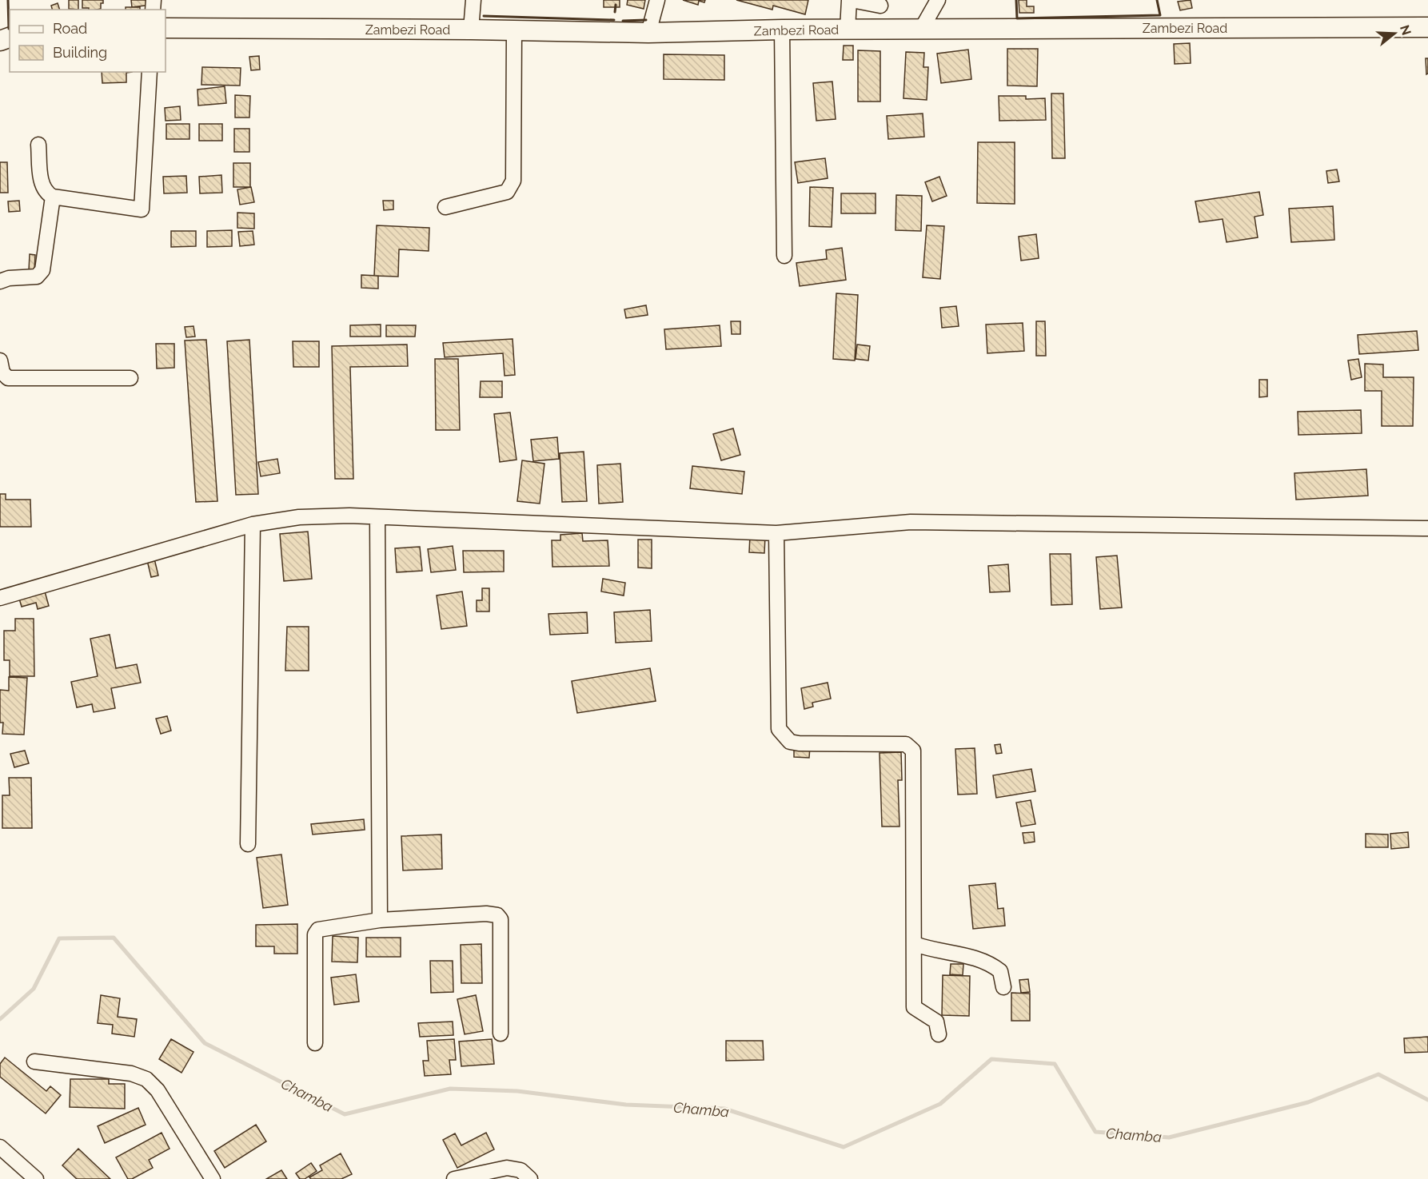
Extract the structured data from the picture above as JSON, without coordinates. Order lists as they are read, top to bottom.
{
  "streets": {
    "main road": ["Zambezi Road"]
  },
  "water": ["Chamba"],
  "legend": ["Road", "Building"],
  "north": "right"
}
